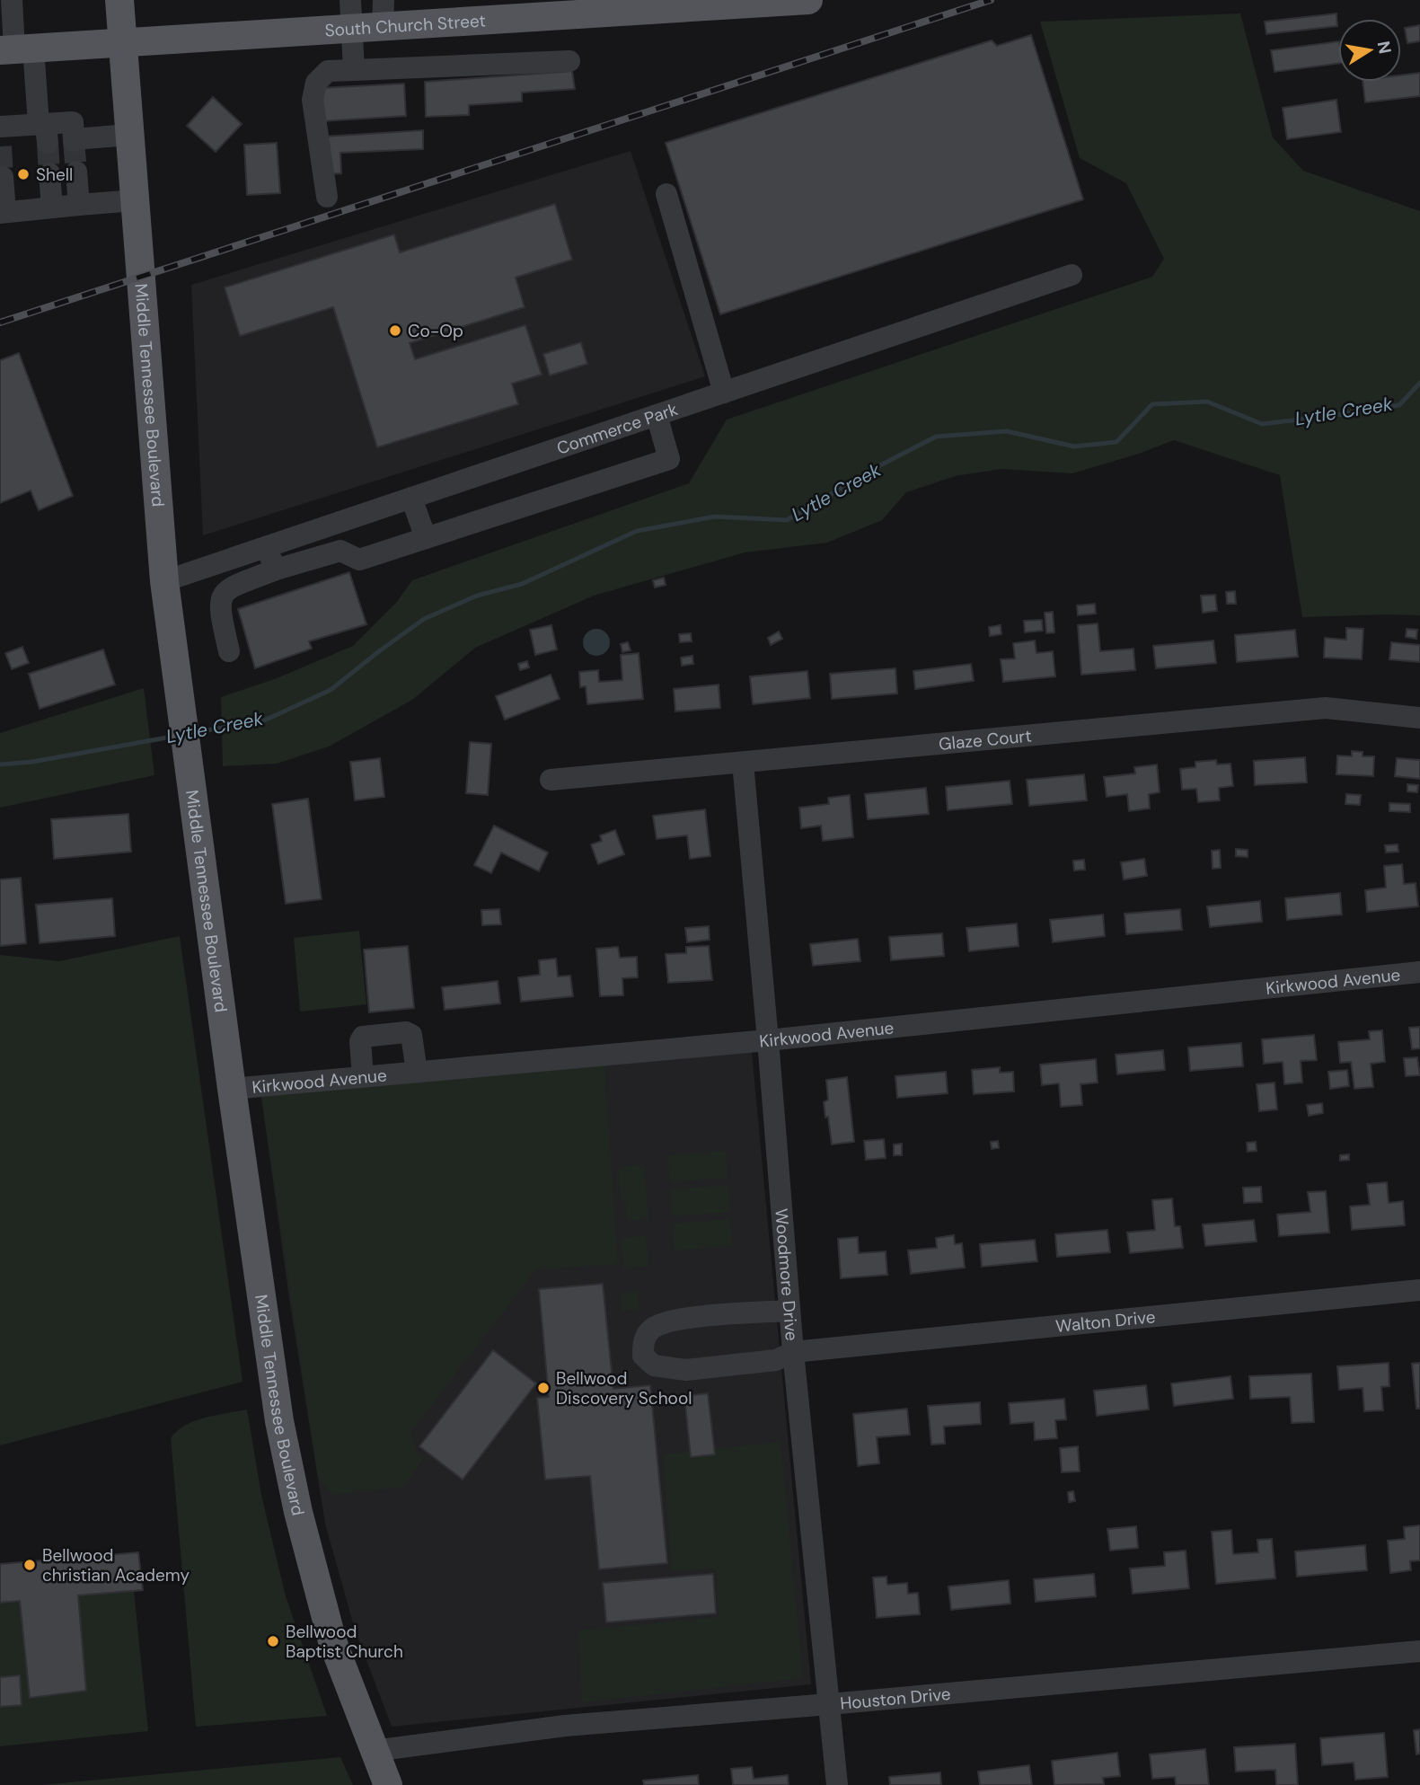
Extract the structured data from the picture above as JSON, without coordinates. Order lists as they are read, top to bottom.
{
  "streets": {
    "main road": ["South Church Street", "Middle Tennessee Boulevard"],
    "street": [
      "Commerce Park",
      "Glaze Court",
      "Kirkwood Avenue",
      "Woodmore Drive",
      "Walton Drive",
      "Houston Drive"
    ]
  },
  "crossings": [
    ["South Church Street", "Middle Tennessee Boulevard"],
    ["Middle Tennessee Boulevard", "Commerce Park"],
    ["Middle Tennessee Boulevard", "Kirkwood Avenue"],
    ["Middle Tennessee Boulevard", "Houston Drive"],
    ["Glaze Court", "Woodmore Drive"],
    ["Kirkwood Avenue", "Woodmore Drive"],
    ["Woodmore Drive", "Walton Drive"],
    ["Woodmore Drive", "Houston Drive"]
  ],
  "water": ["Lytle Creek"],
  "places": [
    "Shell",
    "Co-Op",
    "Bellwood Discovery School",
    "Bellwood christian Academy",
    "Bellwood Baptist Church"
  ],
  "north": "right"
}
